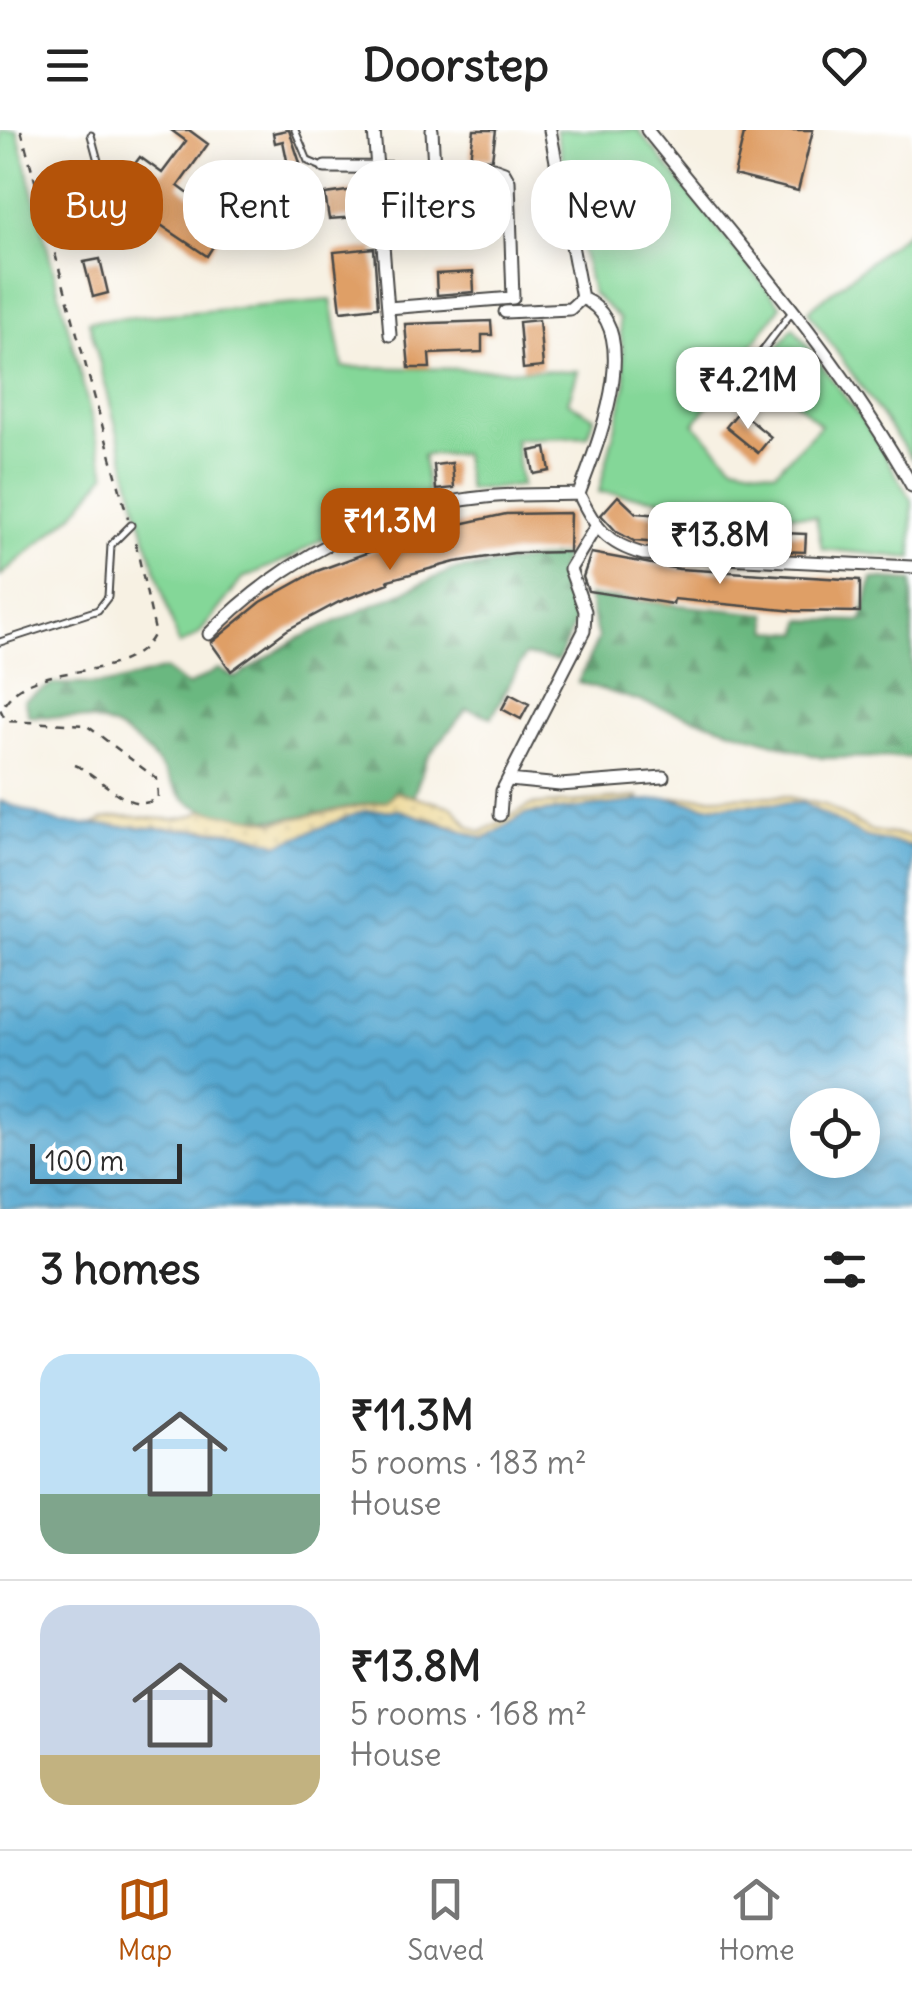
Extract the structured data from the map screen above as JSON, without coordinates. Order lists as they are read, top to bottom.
{
  "scale_bar": "100 m",
  "page": {
    "header": "Doorstep",
    "chip": [
      "Buy",
      "Rent",
      "Filters",
      "New"
    ],
    "price": ["₹4.21M", "₹11.3M", "₹13.8M"],
    "scale": "100 m",
    "heading": "3 homes",
    "list": [
      {
        "name": "₹11.3M",
        "note": "5 rooms · 183 m² · House"
      },
      {
        "name": "₹13.8M",
        "note": "5 rooms · 168 m² · House"
      }
    ],
    "tabs": ["Map", "Saved", "Home"]
  }
}
